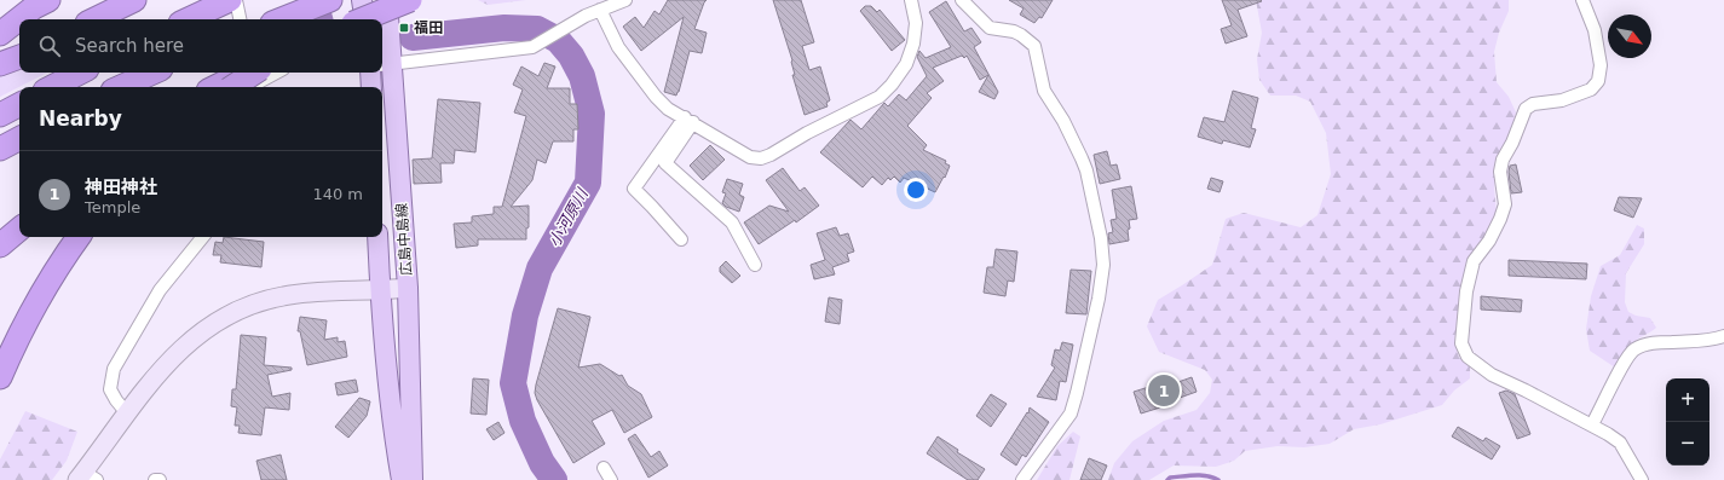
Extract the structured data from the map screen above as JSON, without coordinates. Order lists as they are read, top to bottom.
{
  "streets": {
    "main road": ["広島中島線"]
  },
  "water": ["小河原川"],
  "places": {
    "transit": ["福田"]
  },
  "north": "bottom right",
  "page": {
    "search": "Search here",
    "heading": "Nearby",
    "list": [
      {
        "mark": "1",
        "name": "神田神社",
        "note": "Temple",
        "value": "140 m"
      }
    ],
    "pins": "1",
    "map_buttons": ["+", "−"]
  }
}
